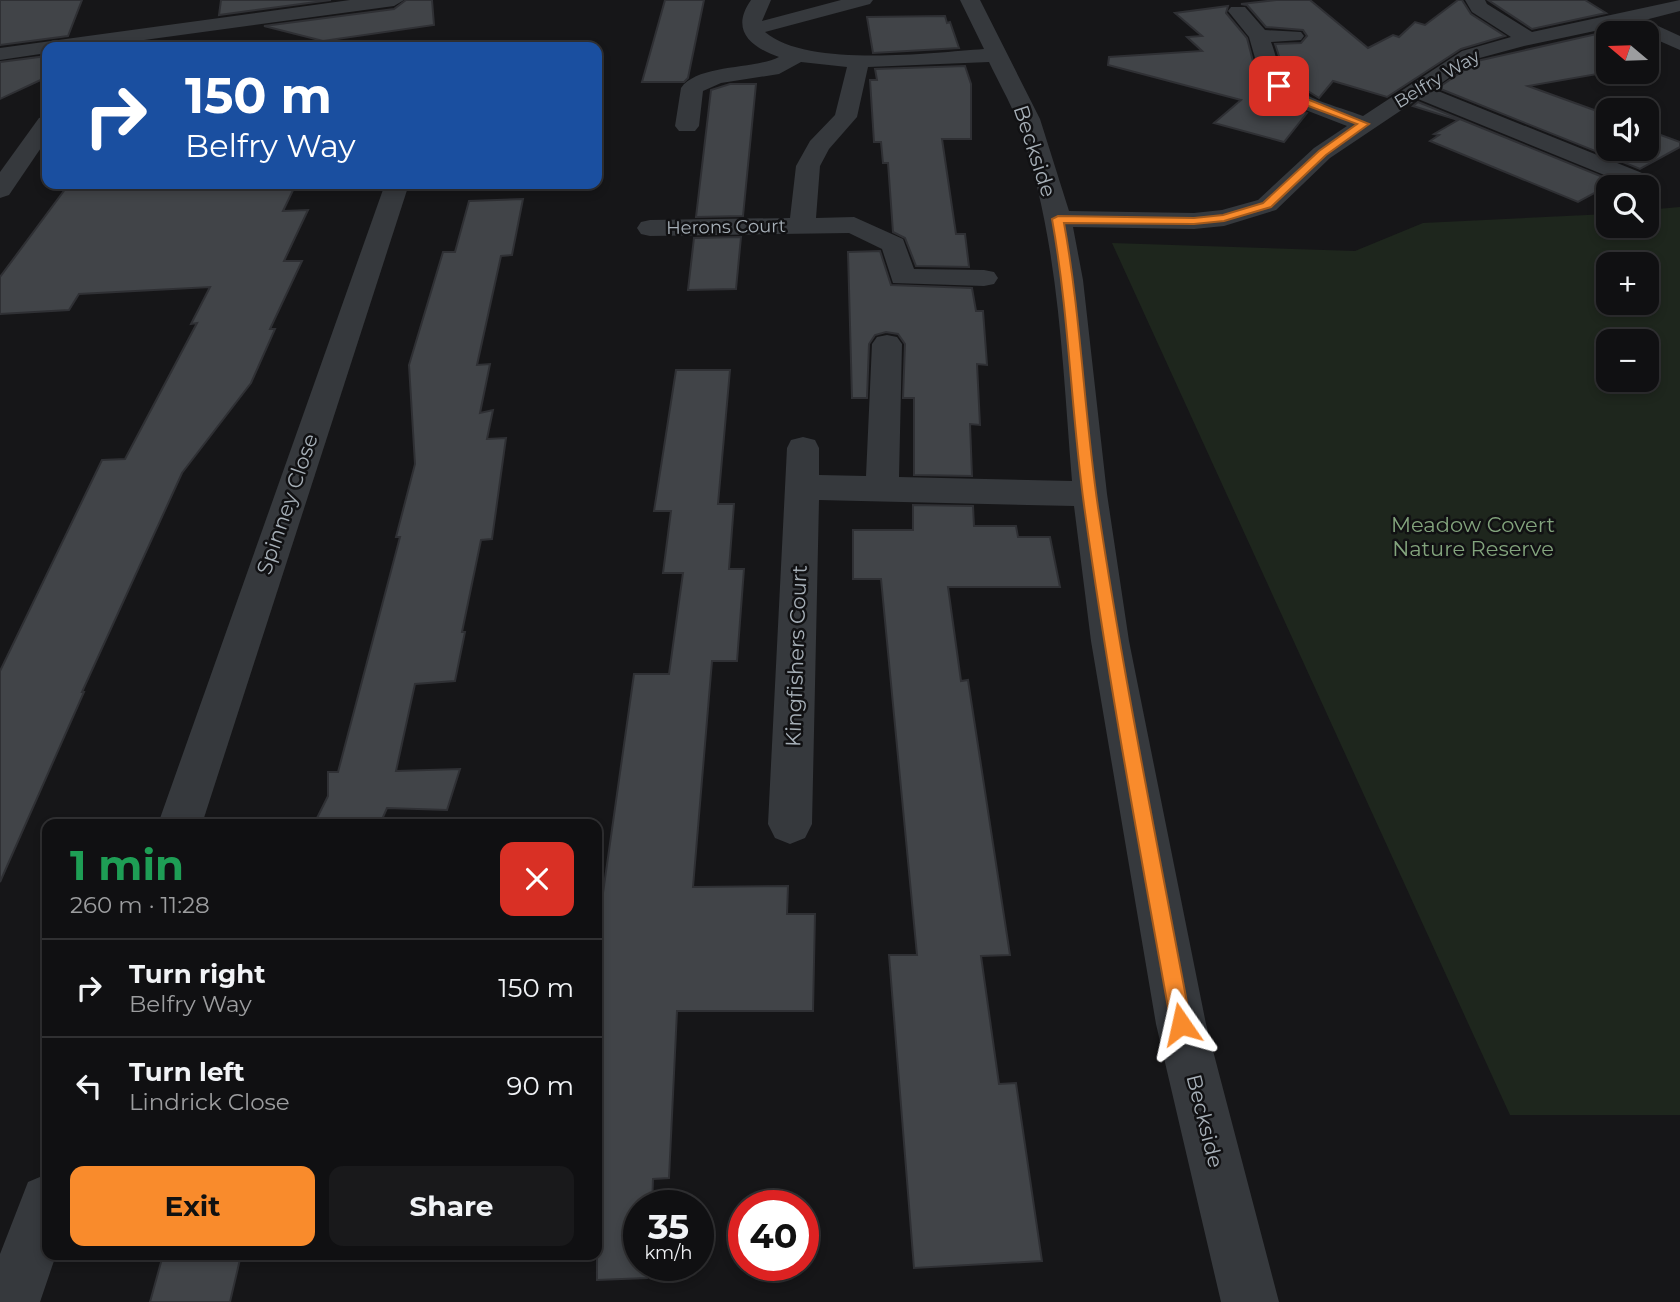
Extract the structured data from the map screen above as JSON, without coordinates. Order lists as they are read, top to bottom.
{
  "streets": {
    "street": [
      "Belfry Way",
      "Beckside",
      "Herons Court",
      "Spinney Close",
      "Kingfishers Court"
    ]
  },
  "crossings": [
    ["Belfry Way", "Beckside"]
  ],
  "parks": ["Meadow Covert Nature Reserve"],
  "north": "left",
  "page": {
    "map_buttons": ["+", "−"],
    "turn": ["150 m", "Belfry Way"],
    "heading": ["1 min", "260 m · 11:28"],
    "list": [
      {
        "name": "Turn right",
        "note": "Belfry Way",
        "value": "150 m"
      },
      {
        "name": "Turn left",
        "note": "Lindrick Close",
        "value": "90 m"
      }
    ],
    "buttons": ["Exit", "Share"],
    "speed": "35 km/h",
    "limit": "40"
  }
}
